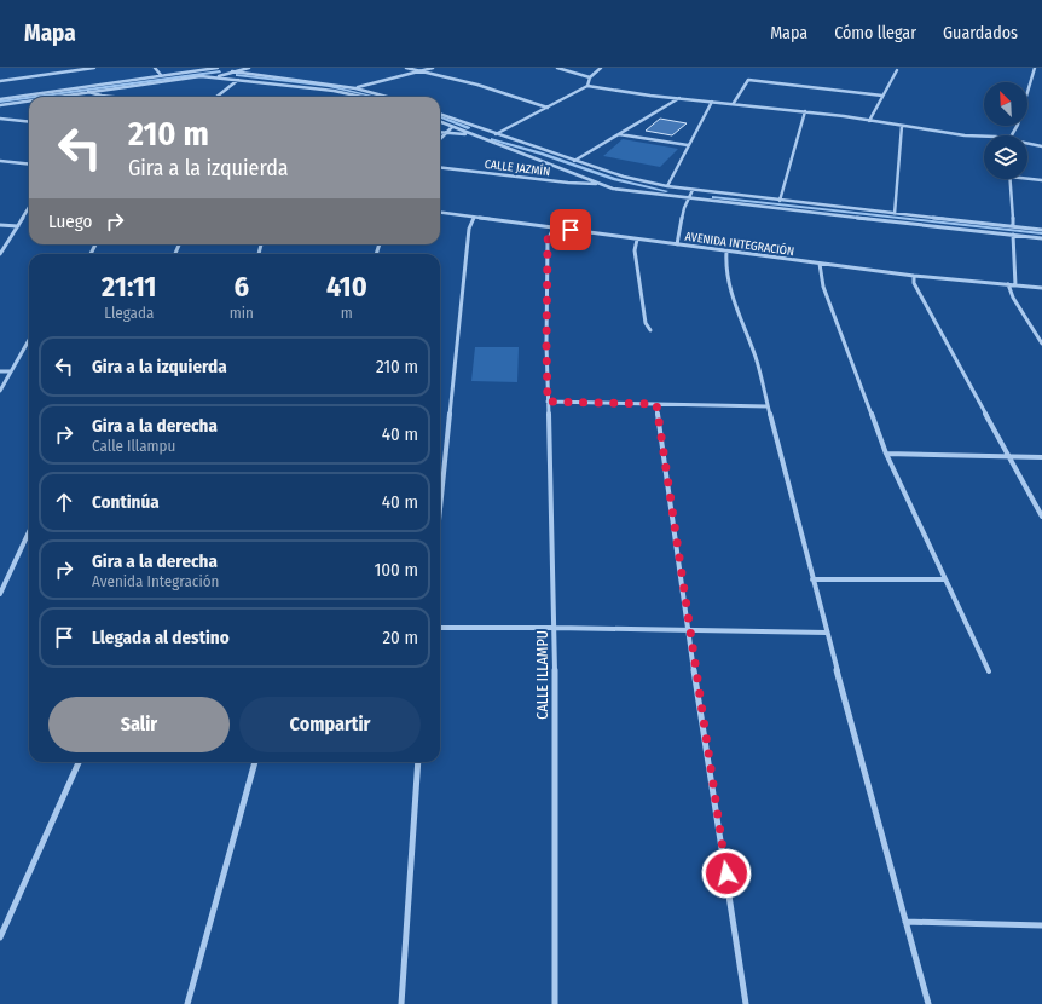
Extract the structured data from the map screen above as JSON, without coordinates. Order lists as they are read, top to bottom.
{
  "streets": {
    "street": ["CALLE JAZMÍN", "AVENIDA INTEGRACIÓN", "CALLE ILLAMPU"]
  },
  "crossings": [
    ["AVENIDA INTEGRACIÓN", "CALLE ILLAMPU"]
  ],
  "north": "top left",
  "page": {
    "header": "Mapa",
    "nav": ["Mapa", "Cómo llegar", "Guardados"],
    "turn": ["210 m", "Gira a la izquierda"],
    "then": "Luego",
    "eta": [
      "21:11",
      "Llegada",
      "6",
      "min",
      "410",
      "m"
    ],
    "list": [
      {
        "name": "Gira a la izquierda",
        "value": "210 m"
      },
      {
        "name": "Gira a la derecha",
        "note": "Calle Illampu",
        "value": "40 m"
      },
      {
        "name": "Continúa",
        "value": "40 m"
      },
      {
        "name": "Gira a la derecha",
        "note": "Avenida Integración",
        "value": "100 m"
      },
      {
        "name": "Llegada al destino",
        "value": "20 m"
      }
    ],
    "buttons": ["Salir", "Compartir"]
  }
}
